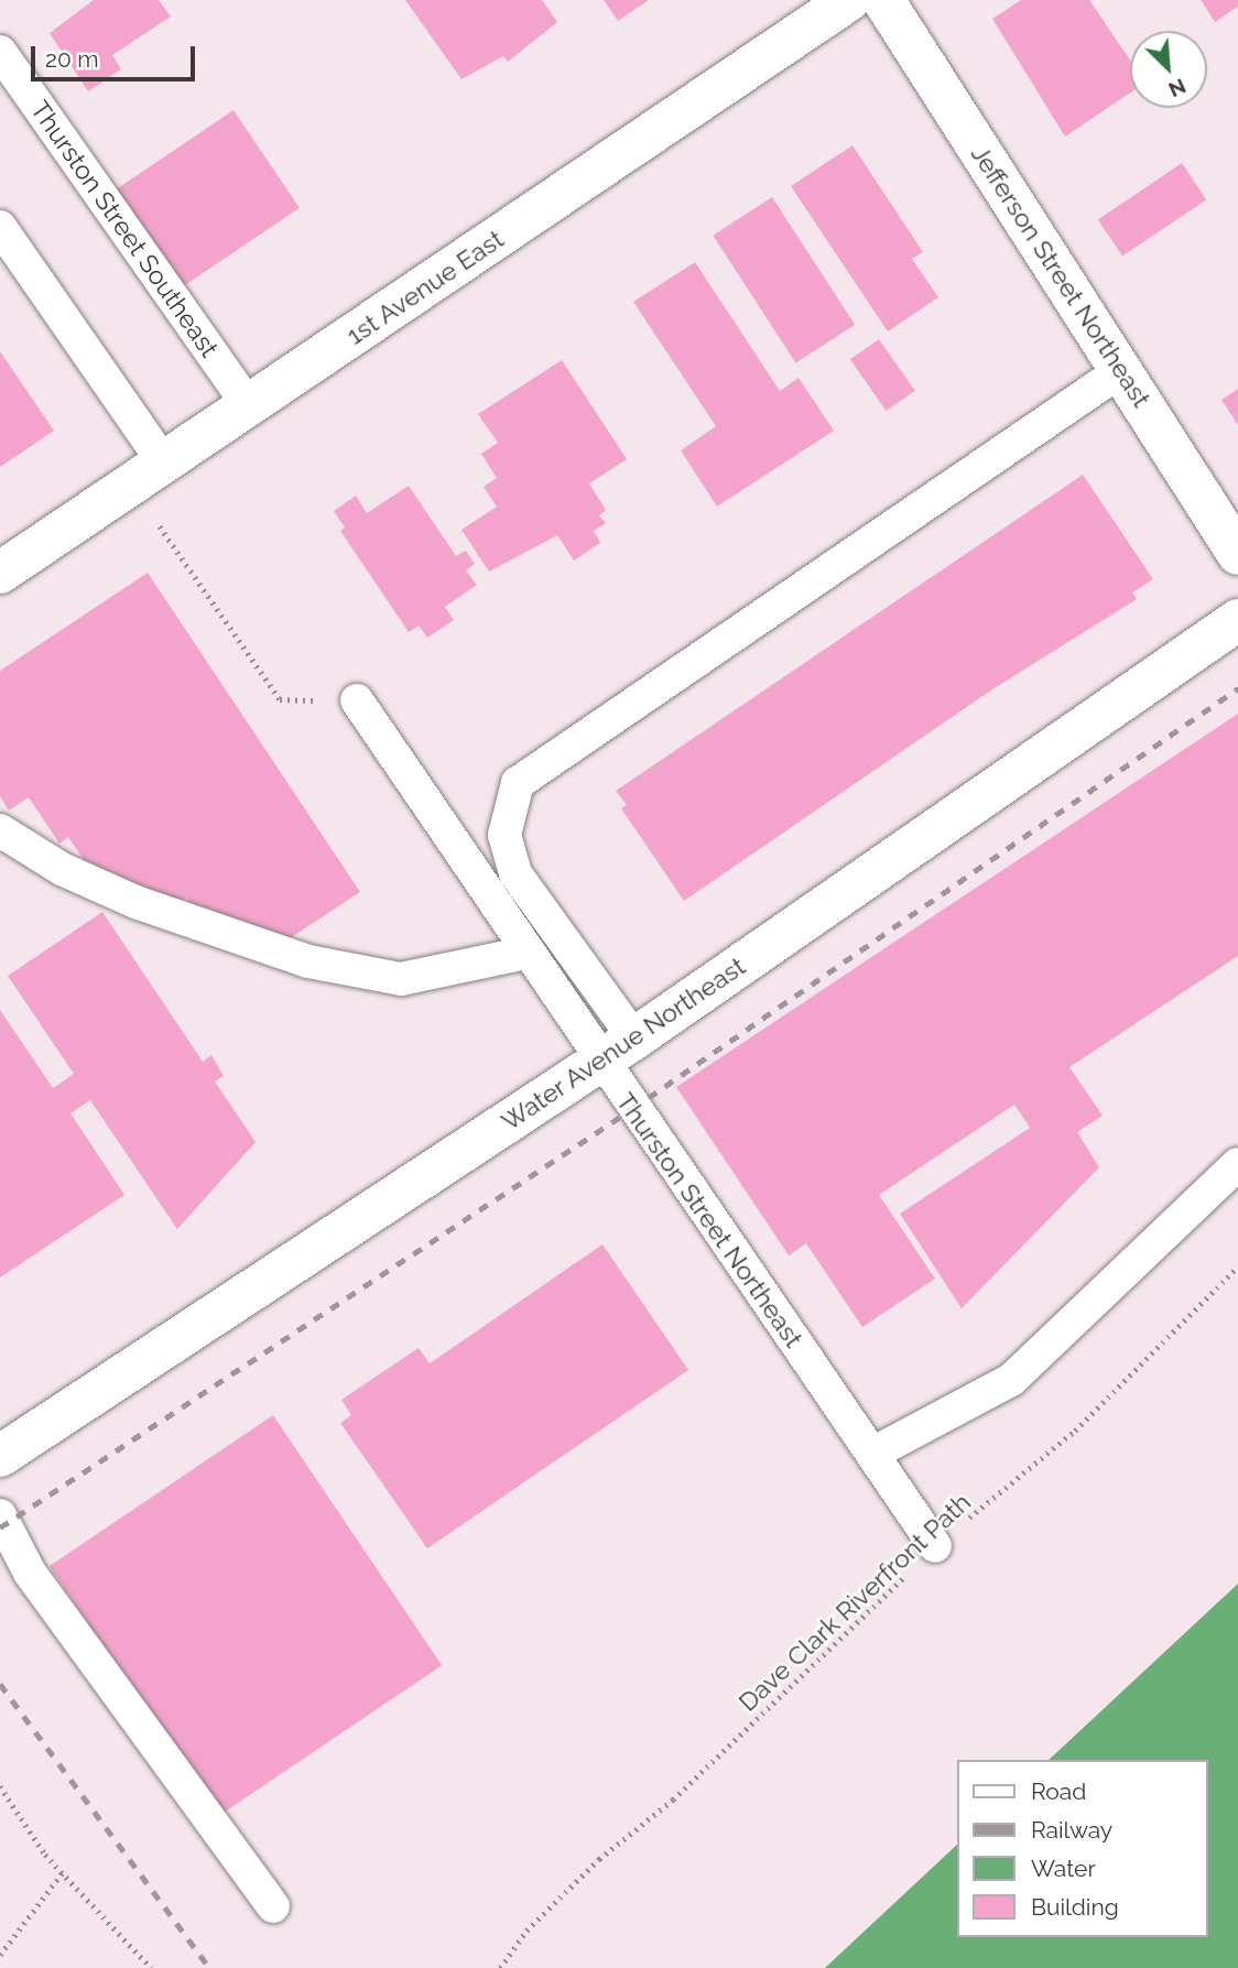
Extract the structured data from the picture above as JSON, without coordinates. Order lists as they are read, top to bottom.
{
  "streets": {
    "street": ["Jefferson Street Northeast", "1st Avenue East", "Water Avenue Northeast"],
    "lane": ["Thurston Street Southeast", "Thurston Street Northeast"],
    "path": ["Dave Clark Riverfront Path"]
  },
  "crossings": [
    ["Thurston Street Southeast", "1st Avenue East"],
    ["Water Avenue Northeast", "Thurston Street Northeast"],
    ["Thurston Street Northeast", "Dave Clark Riverfront Path"]
  ],
  "legend": [
    "Road",
    "Railway",
    "Water",
    "Building"
  ],
  "scale_bar": "20 m",
  "north": "bottom right"
}
